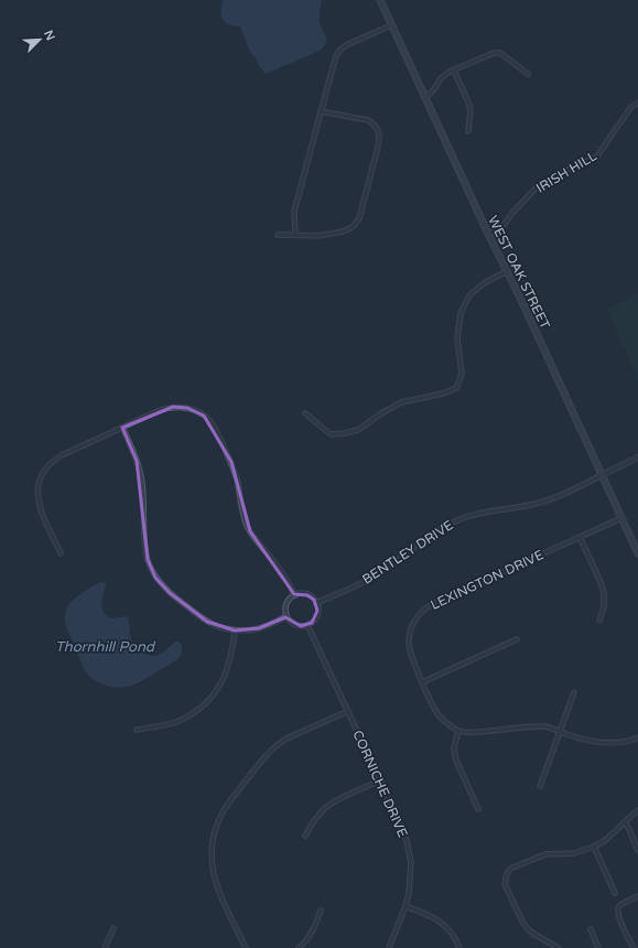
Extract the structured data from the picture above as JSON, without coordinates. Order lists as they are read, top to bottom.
{
  "streets": {
    "main road": ["WEST OAK STREET"],
    "street": [
      "IRISH HILL",
      "BENTLEY DRIVE",
      "LEXINGTON DRIVE",
      "CORNICHE DRIVE"
    ]
  },
  "crossings": [
    ["IRISH HILL", "WEST OAK STREET"],
    ["WEST OAK STREET", "BENTLEY DRIVE"],
    ["WEST OAK STREET", "LEXINGTON DRIVE"],
    ["BENTLEY DRIVE", "CORNICHE DRIVE"]
  ],
  "water": ["Thornhill Pond"],
  "north": "top right"
}
